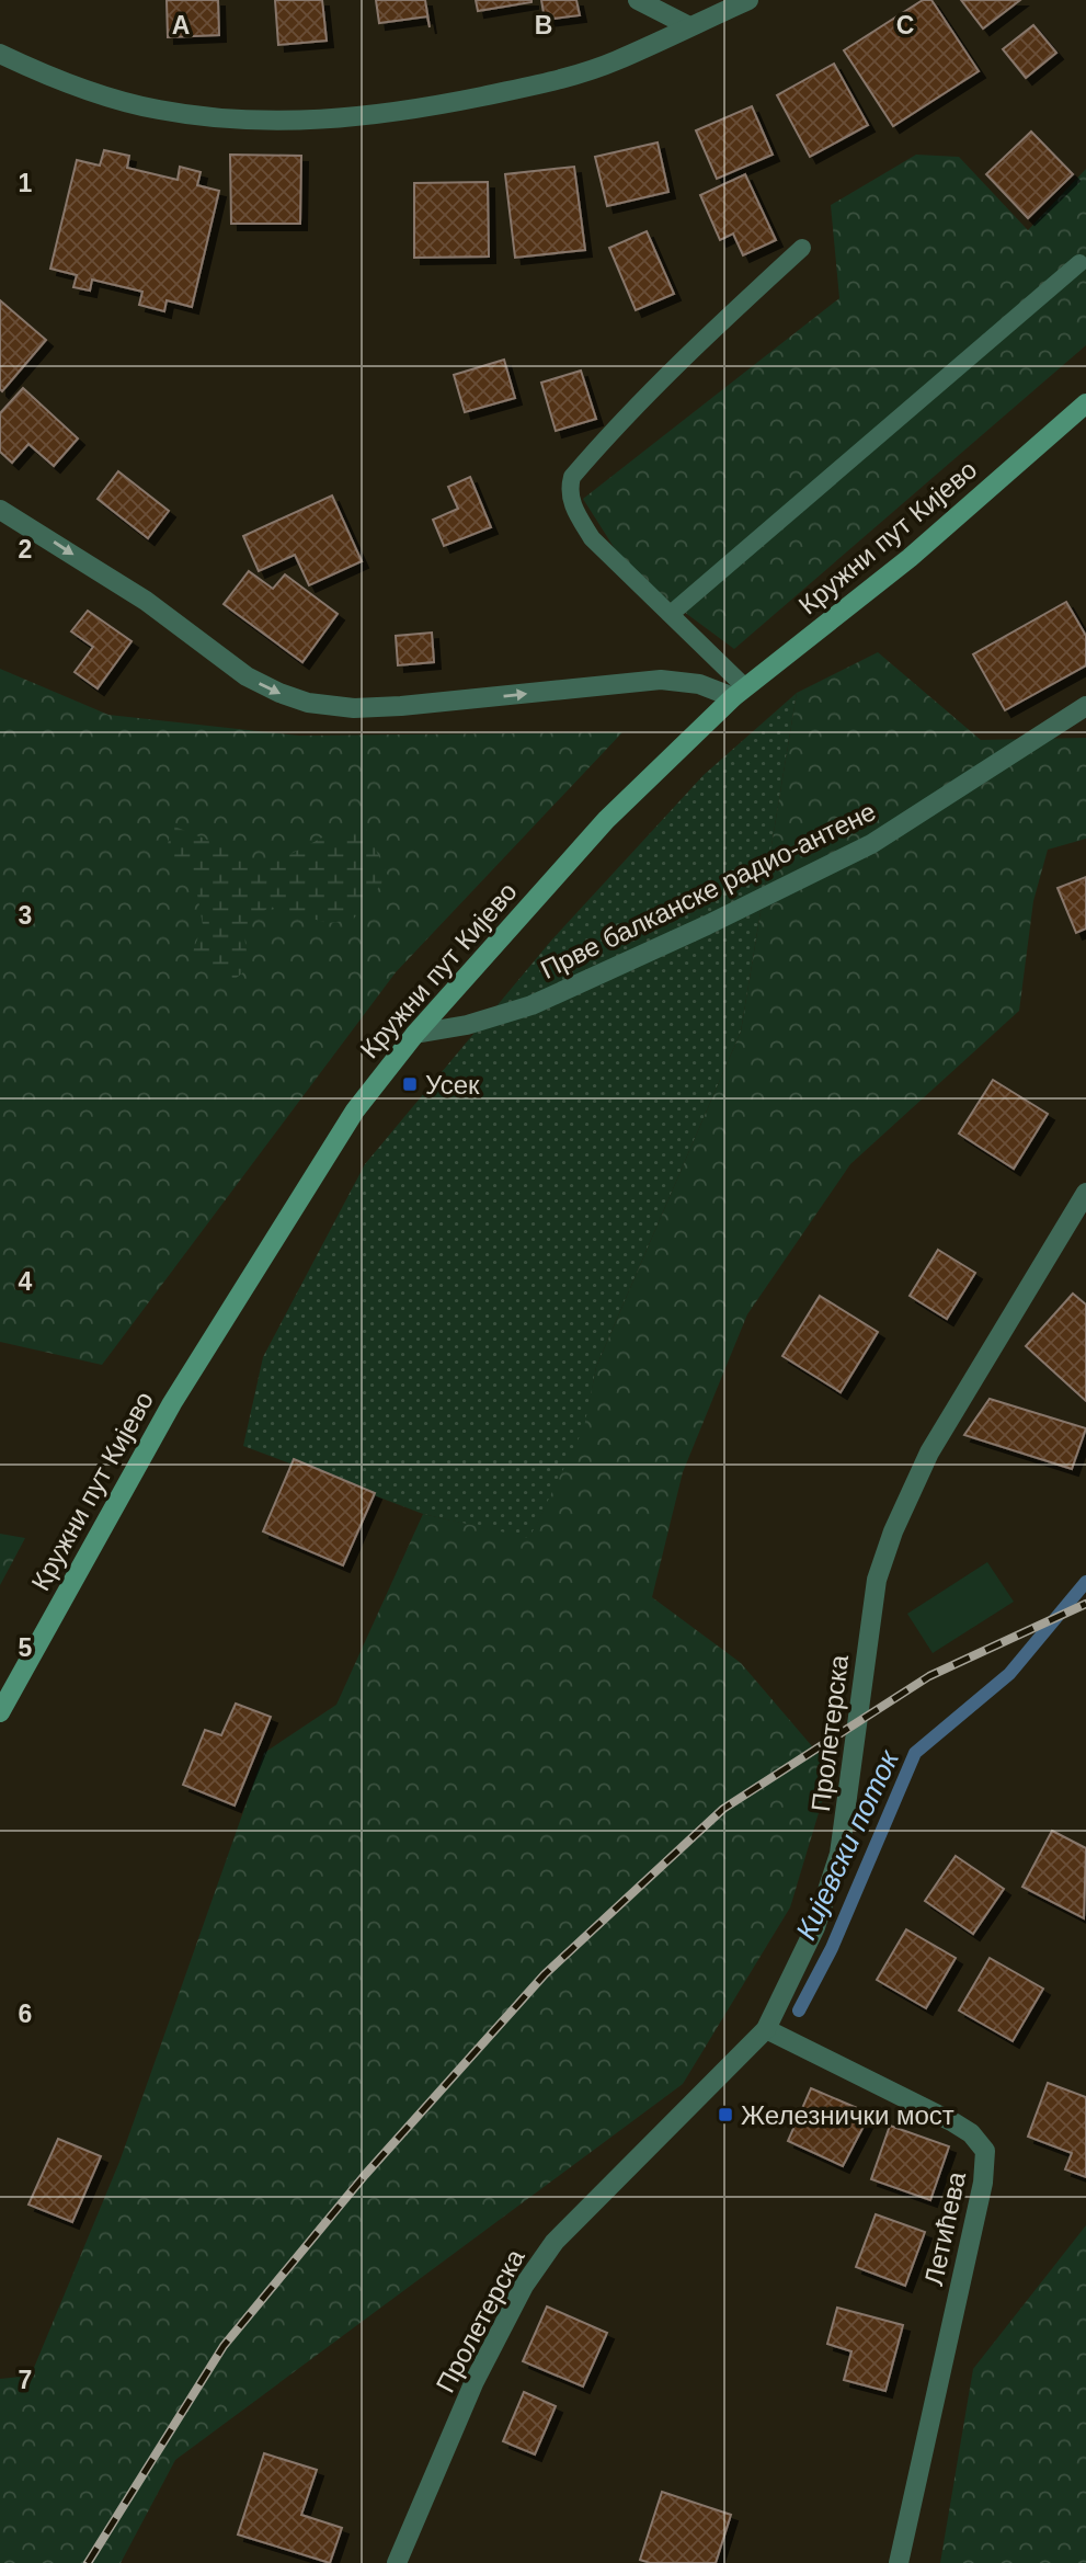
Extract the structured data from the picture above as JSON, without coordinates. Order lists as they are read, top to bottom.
{
  "streets": {
    "main road": ["Кружни пут Кијево"],
    "street": ["Прве балканске радио-антене", "Пролетерска", "Летићева"]
  },
  "crossings": [
    ["Кружни пут Кијево", "Прве балканске радио-антене"],
    ["Пролетерска", "Летићева"]
  ],
  "water": ["Кијевски поток"],
  "places": {
    "transit": ["Усек", "Железнички мост"]
  },
  "grid": {
    "columns": ["A", "B", "C"],
    "rows": [
      "1",
      "2",
      "3",
      "4",
      "5",
      "6",
      "7"
    ]
  }
}
